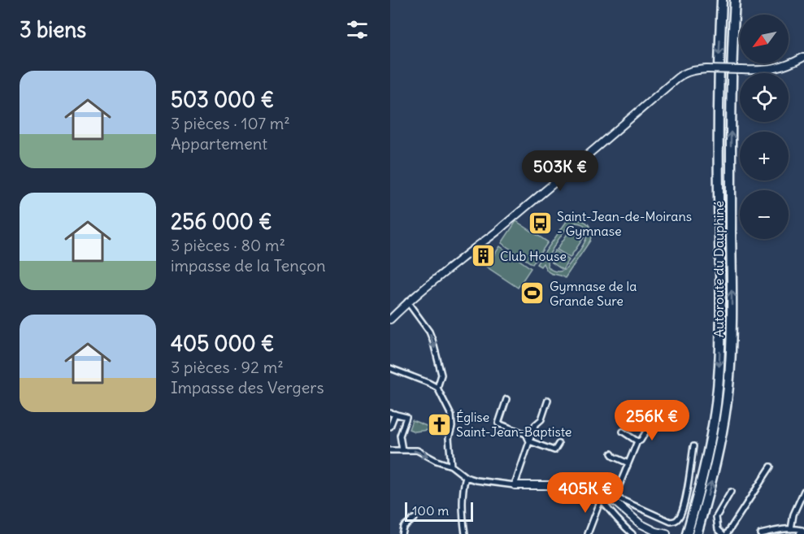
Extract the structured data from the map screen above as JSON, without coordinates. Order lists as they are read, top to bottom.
{
  "streets": {
    "highway": ["Autoroute du Dauphiné"]
  },
  "places": {
    "bus stop": ["Saint-Jean-de-Moirans - Gymnase"],
    "building": ["Club House"],
    "sports": ["Gymnase de la Grande Sure"],
    "church": ["Église Saint-Jean-Baptiste"]
  },
  "scale_bar": "100 m",
  "north": "bottom left",
  "page": {
    "heading": "3 biens",
    "map_buttons": ["+", "−"],
    "list": [
      {
        "name": "503 000 €",
        "note": "3 pièces · 107 m² · Appartement"
      },
      {
        "name": "256 000 €",
        "note": "3 pièces · 80 m² · impasse de la Tençon"
      },
      {
        "name": "405 000 €",
        "note": "3 pièces · 92 m² · Impasse des Vergers"
      }
    ],
    "price": ["503K €", "256K €", "405K €"],
    "scale": "100 m"
  }
}
